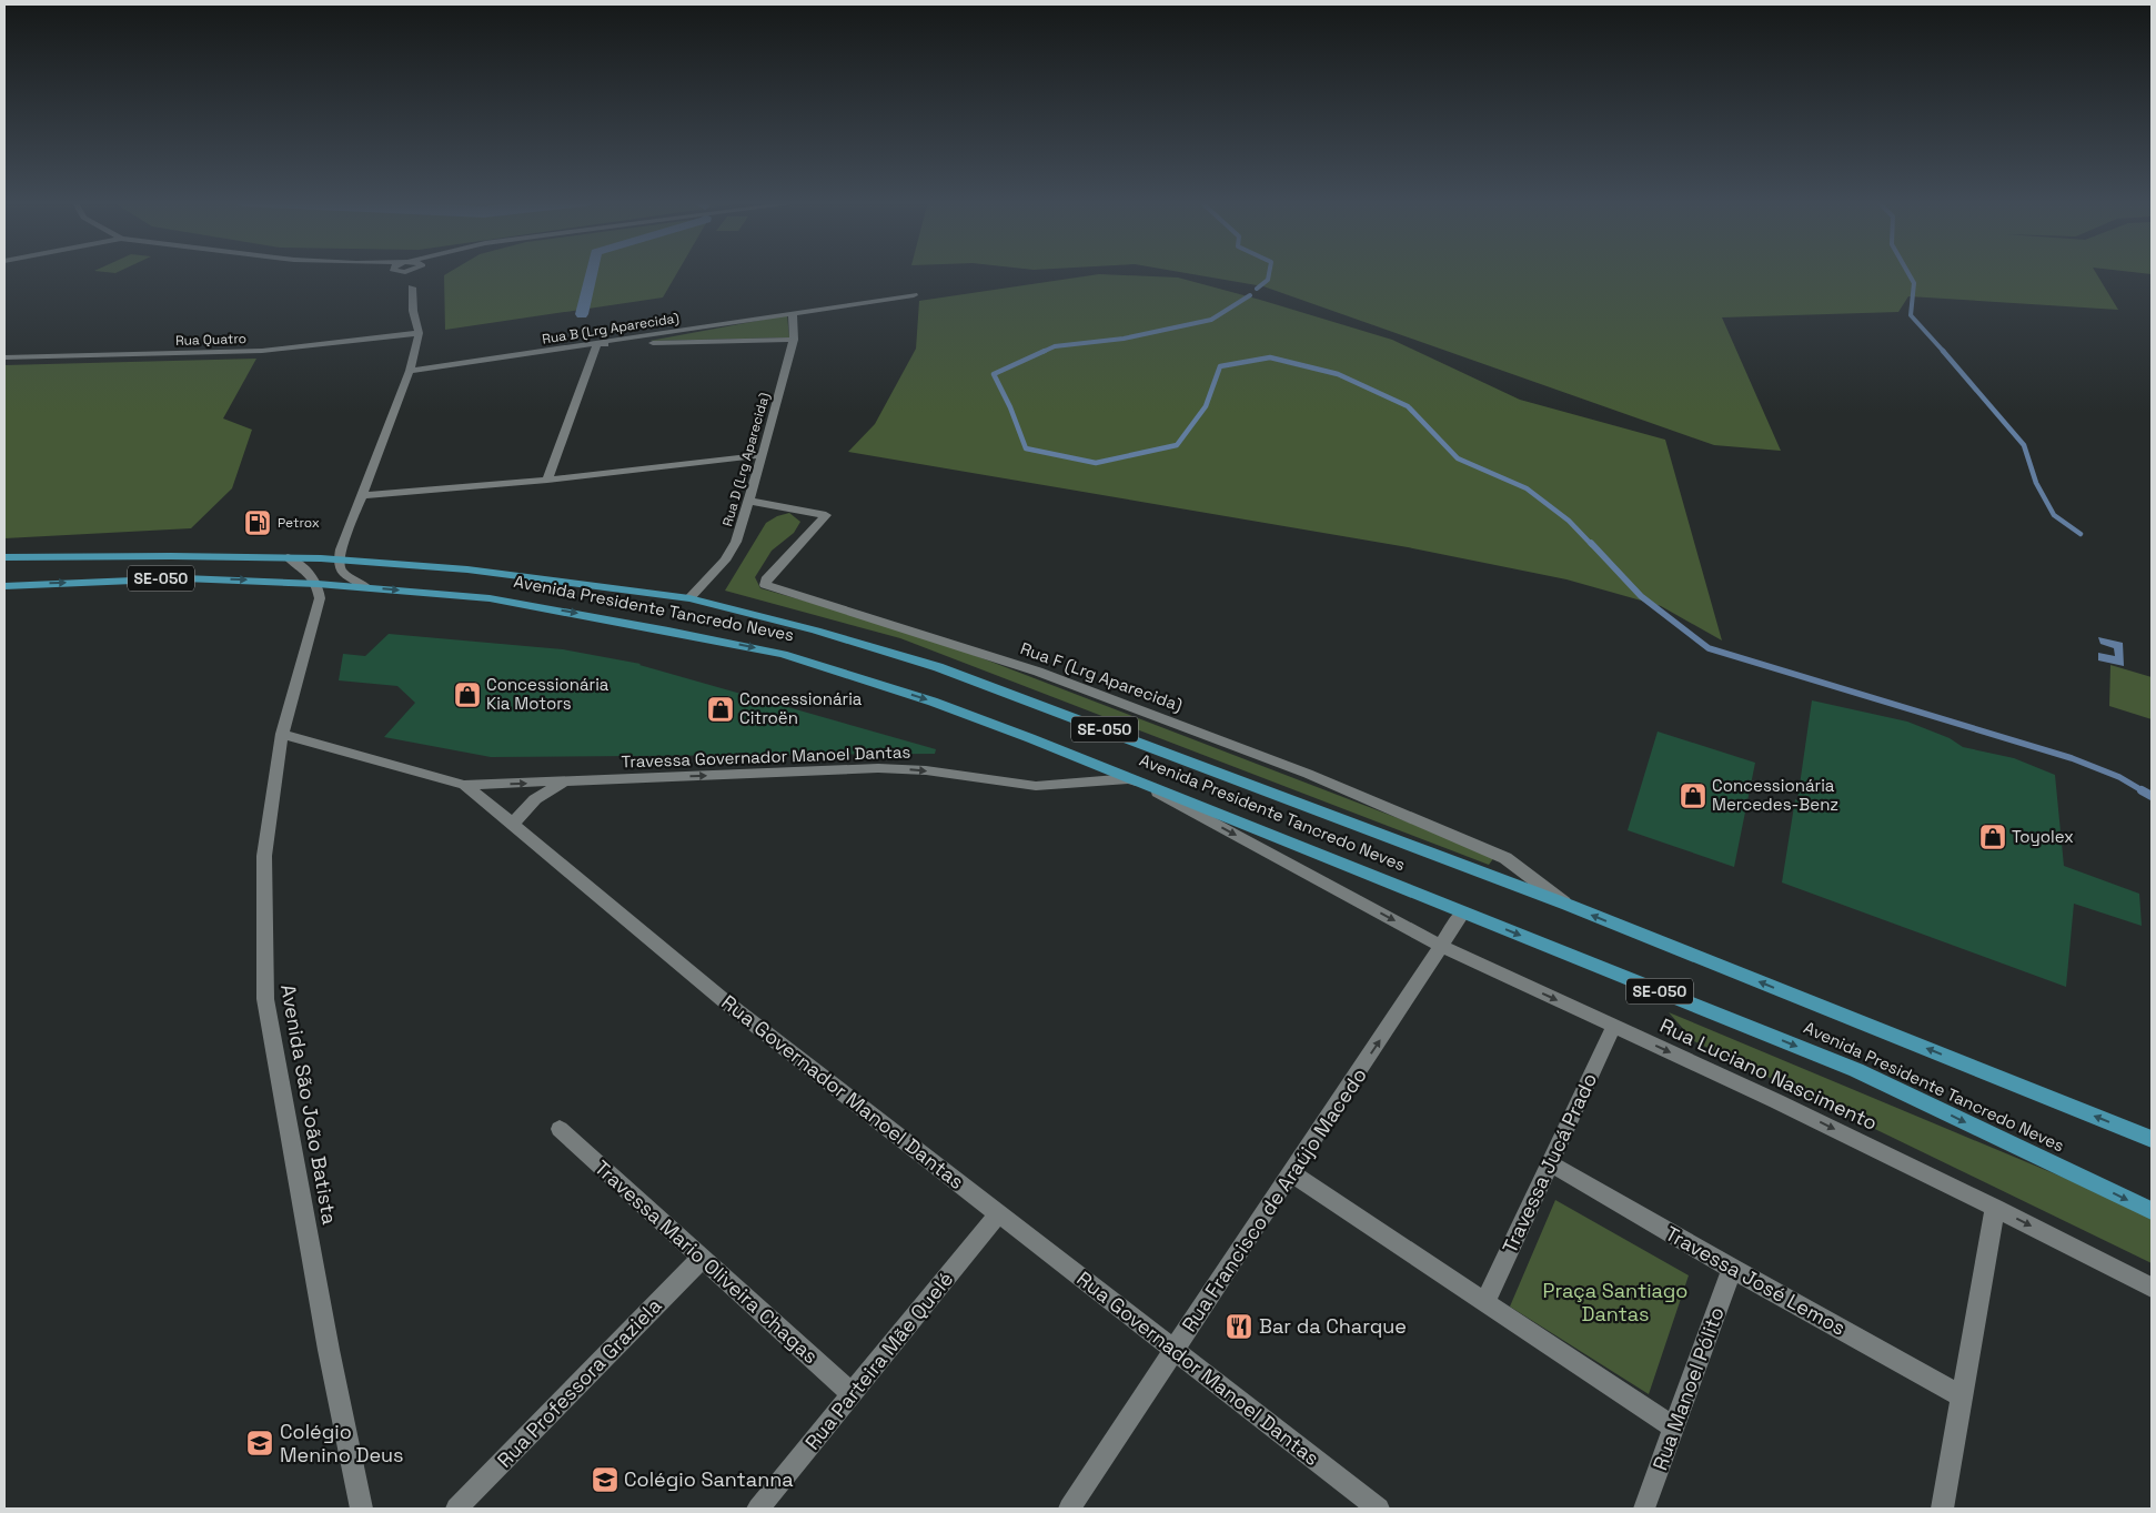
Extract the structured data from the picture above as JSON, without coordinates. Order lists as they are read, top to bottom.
{
  "streets": {
    "main road": ["SE-050", "Avenida Presidente Tancredo Neves"],
    "street": [
      "Rua B (Lrg Aparecida)",
      "Rua Quatro",
      "Rua D (Lrg Aparecida)",
      "Rua F (Lrg Aparecida)",
      "Travessa Governador Manoel Dantas",
      "Rua Luciano Nascimento",
      "Rua Governador Manoel Dantas",
      "Avenida São João Batista",
      "Travessa Jucá Prado",
      "Rua Francisco de Araújo Macedo",
      "Travessa Mario Oliveira Chagas",
      "Travessa José Lemos",
      "Rua Parteira Mãe Quelé",
      "Rua Professora Graziela",
      "Rua Manoel Pólito"
    ]
  },
  "crossings": [
    ["Rua B (Lrg Aparecida)", "Rua D (Lrg Aparecida)"],
    ["Rua D (Lrg Aparecida)", "Avenida Presidente Tancredo Neves"],
    ["Rua D (Lrg Aparecida)", "Rua F (Lrg Aparecida)"],
    ["Avenida Presidente Tancredo Neves", "Rua F (Lrg Aparecida)"],
    ["Avenida Presidente Tancredo Neves", "Travessa Governador Manoel Dantas"],
    ["Avenida Presidente Tancredo Neves", "Rua Luciano Nascimento"],
    ["Avenida Presidente Tancredo Neves", "Avenida São João Batista"],
    ["Avenida Presidente Tancredo Neves", "Rua Francisco de Araújo Macedo"],
    ["Travessa Governador Manoel Dantas", "Rua Luciano Nascimento"],
    ["Travessa Governador Manoel Dantas", "Rua Governador Manoel Dantas"],
    ["Rua Luciano Nascimento", "Travessa Jucá Prado"],
    ["Rua Luciano Nascimento", "Rua Francisco de Araújo Macedo"],
    ["Rua Governador Manoel Dantas", "Avenida São João Batista"],
    ["Rua Governador Manoel Dantas", "Rua Francisco de Araújo Macedo"],
    ["Rua Governador Manoel Dantas", "Rua Parteira Mãe Quelé"],
    ["Travessa Jucá Prado", "Travessa José Lemos"],
    ["Travessa Mario Oliveira Chagas", "Rua Parteira Mãe Quelé"],
    ["Travessa Mario Oliveira Chagas", "Rua Professora Graziela"],
    ["Travessa José Lemos", "Rua Manoel Pólito"]
  ],
  "one_way": ["Travessa Governador Manoel Dantas", "Rua Luciano Nascimento", "Rua Francisco de Araújo Macedo"],
  "parks": ["Praça Santiago Dantas"],
  "places": {
    "fuel station": ["Petrox"],
    "shop": [
      "Concessionária Kia Motors",
      "Concessionária Citroën",
      "Concessionária Mercedes-Benz",
      "Toyolex"
    ],
    "restaurant": ["Bar da Charque"],
    "school or university": ["Colégio Menino Deus", "Colégio Santanna"]
  }
}
